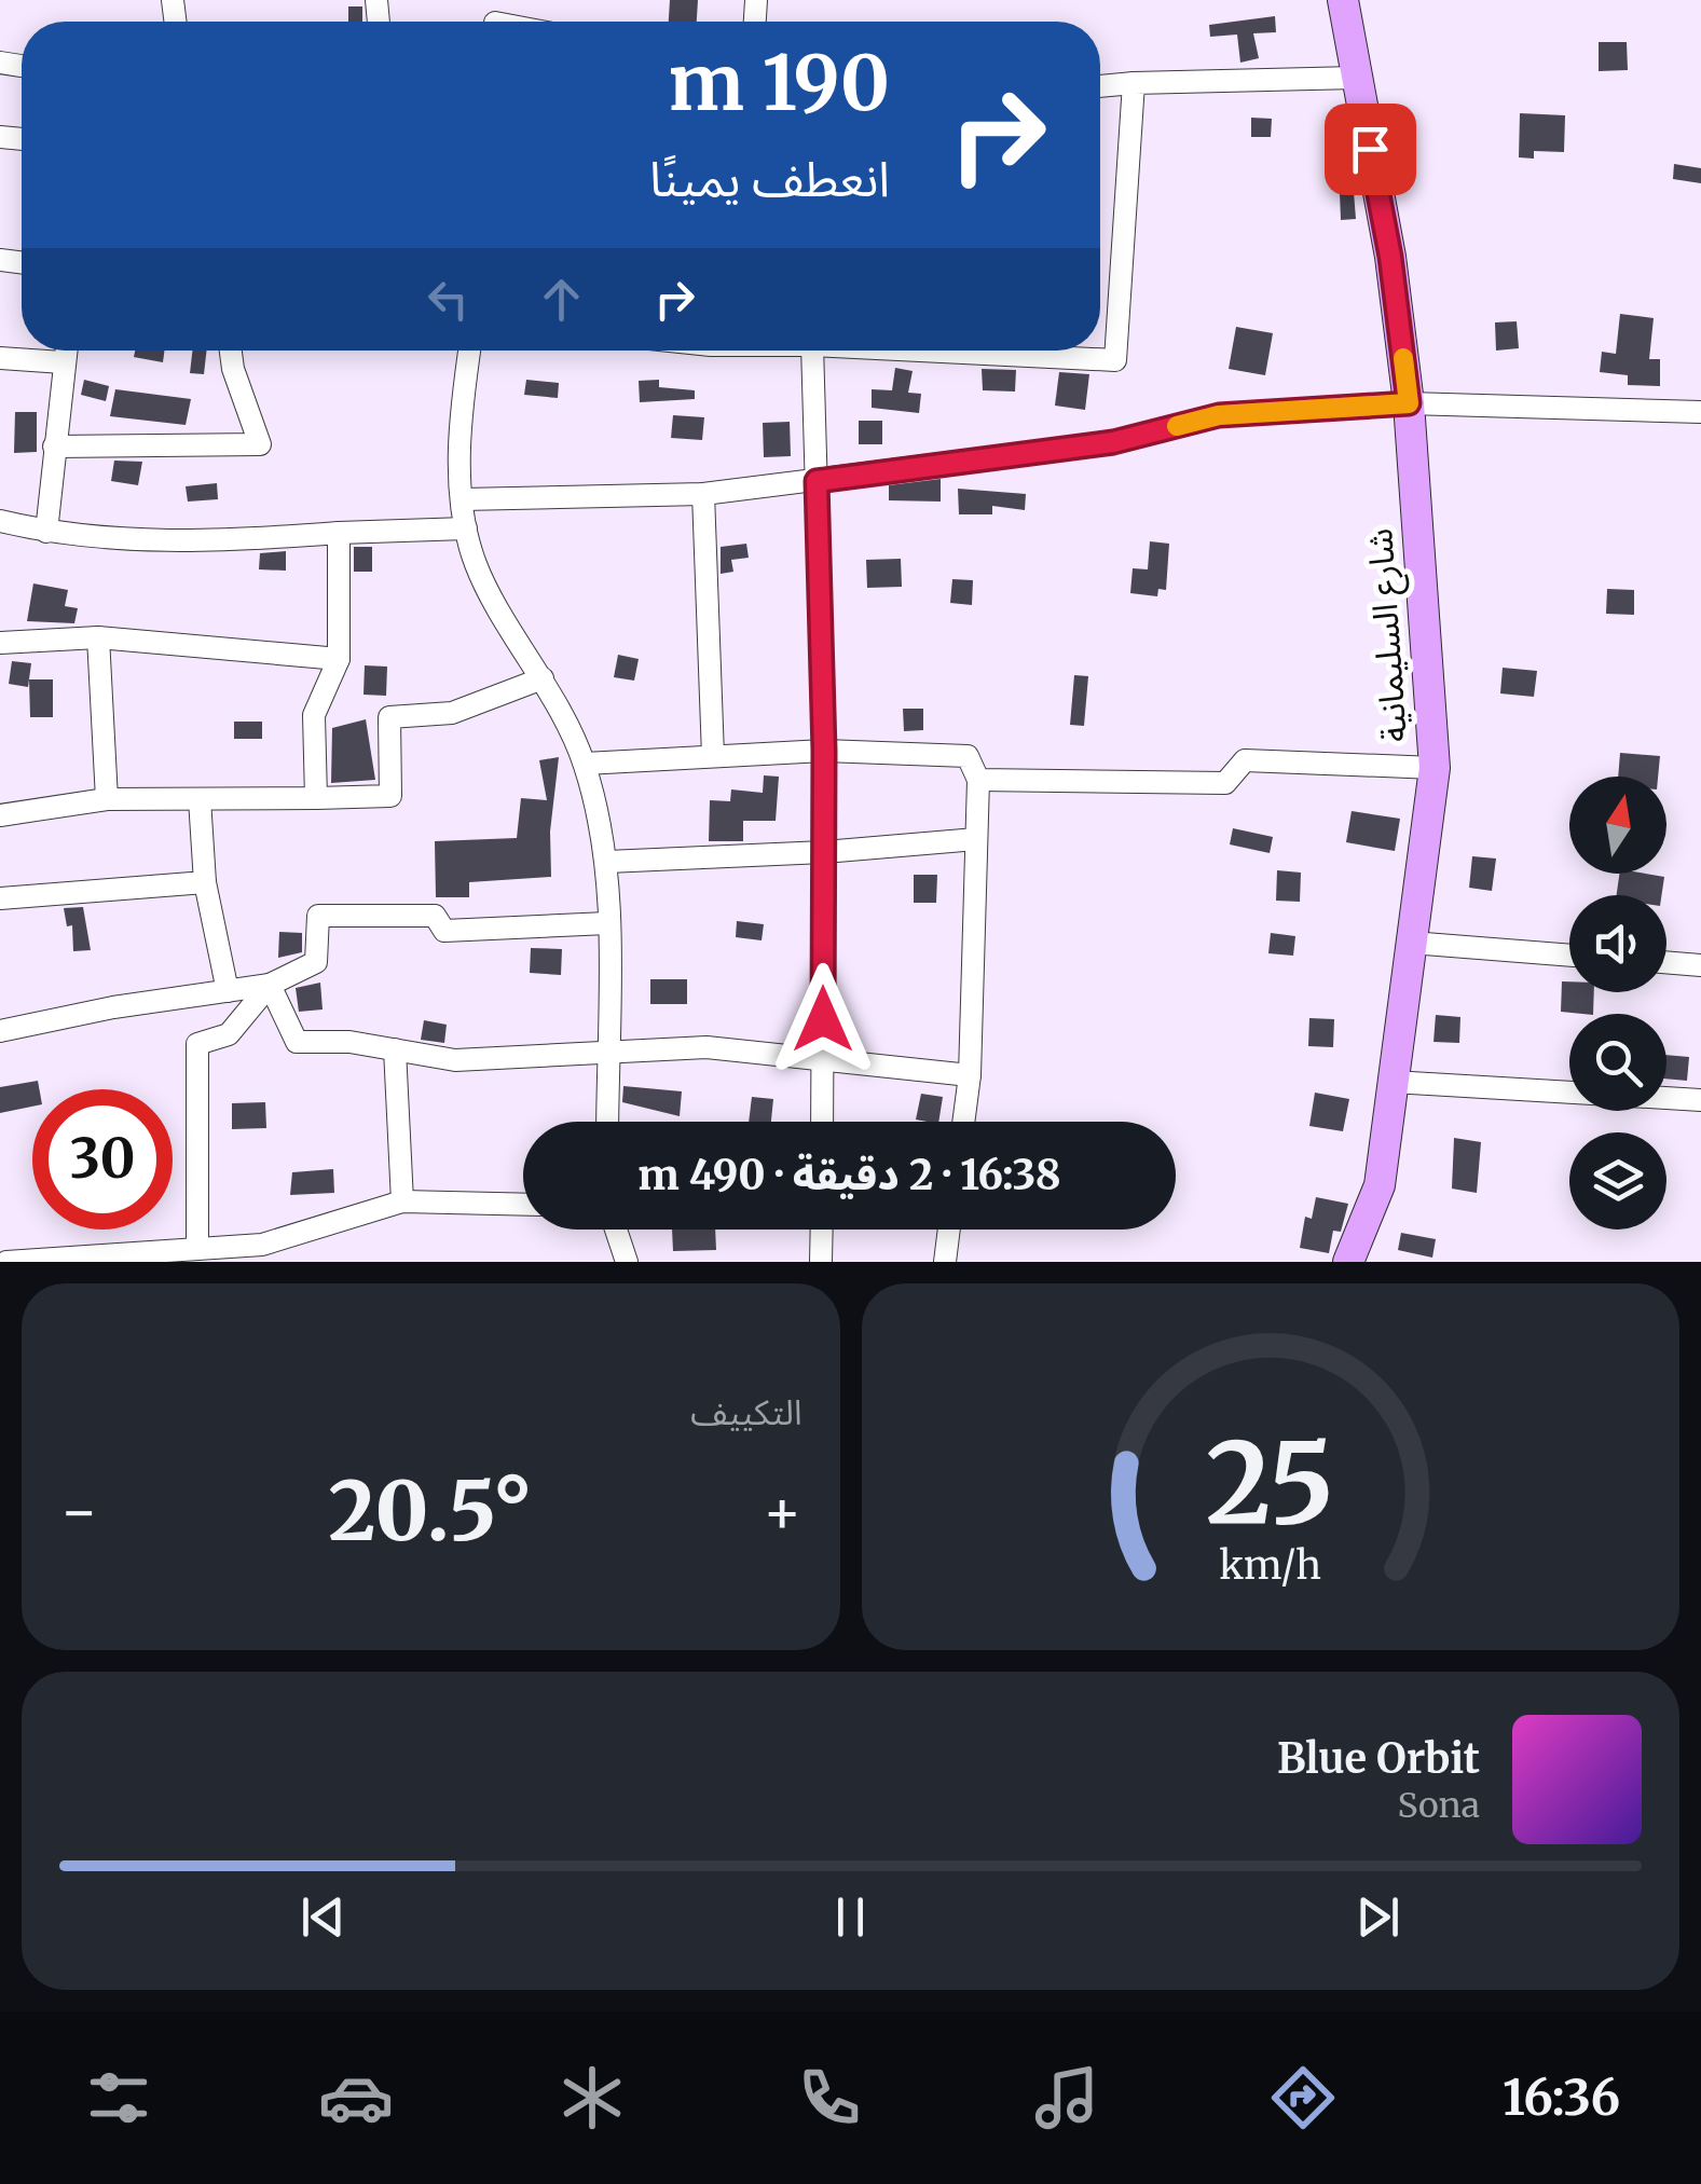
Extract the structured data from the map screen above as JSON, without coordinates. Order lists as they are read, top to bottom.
{
  "streets": {
    "street": ["شارع السليمانية"]
  },
  "north": "top",
  "page": {
    "turn": ["190 m", "انعطف يمينًا"],
    "limit": "30",
    "trip": "16:38 · 2 دقيقة · 490 m",
    "tile": "التكييف",
    "heat": ["−", "20.5°", "+"],
    "song": ["Blue Orbit", "Sona"],
    "tabs": "16:36",
    "gauge": ["25", "km/h"]
  }
}
